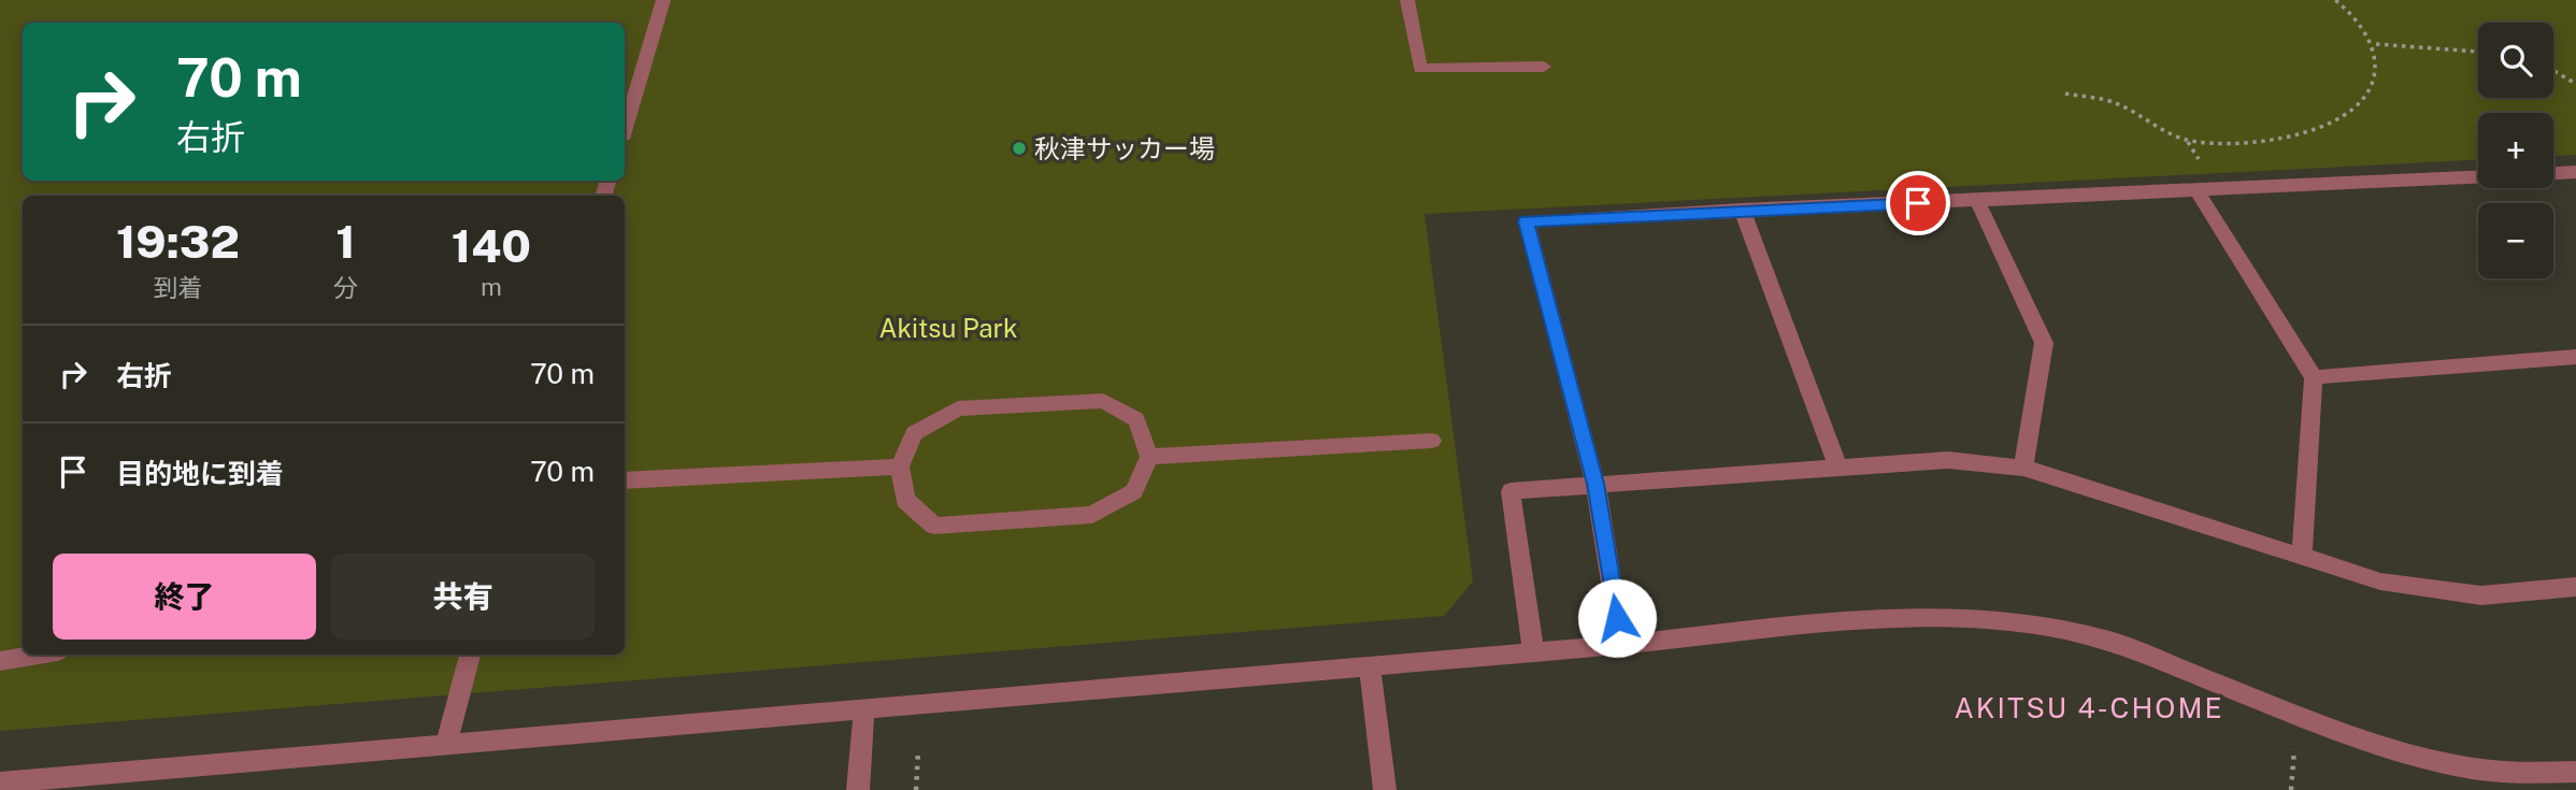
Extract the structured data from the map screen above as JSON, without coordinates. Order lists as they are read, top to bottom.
{
  "districts": ["AKITSU 4-CHOME"],
  "parks": ["Akitsu Park"],
  "places": ["秋津サッカー場"],
  "page": {
    "map_buttons": ["+", "−"],
    "turn": ["70 m", "右折"],
    "eta": [
      "19:32",
      "到着",
      "1",
      "分",
      "140",
      "m"
    ],
    "list": [
      {
        "name": "右折",
        "value": "70 m"
      },
      {
        "name": "目的地に到着",
        "value": "70 m"
      }
    ],
    "buttons": ["終了", "共有"]
  }
}
